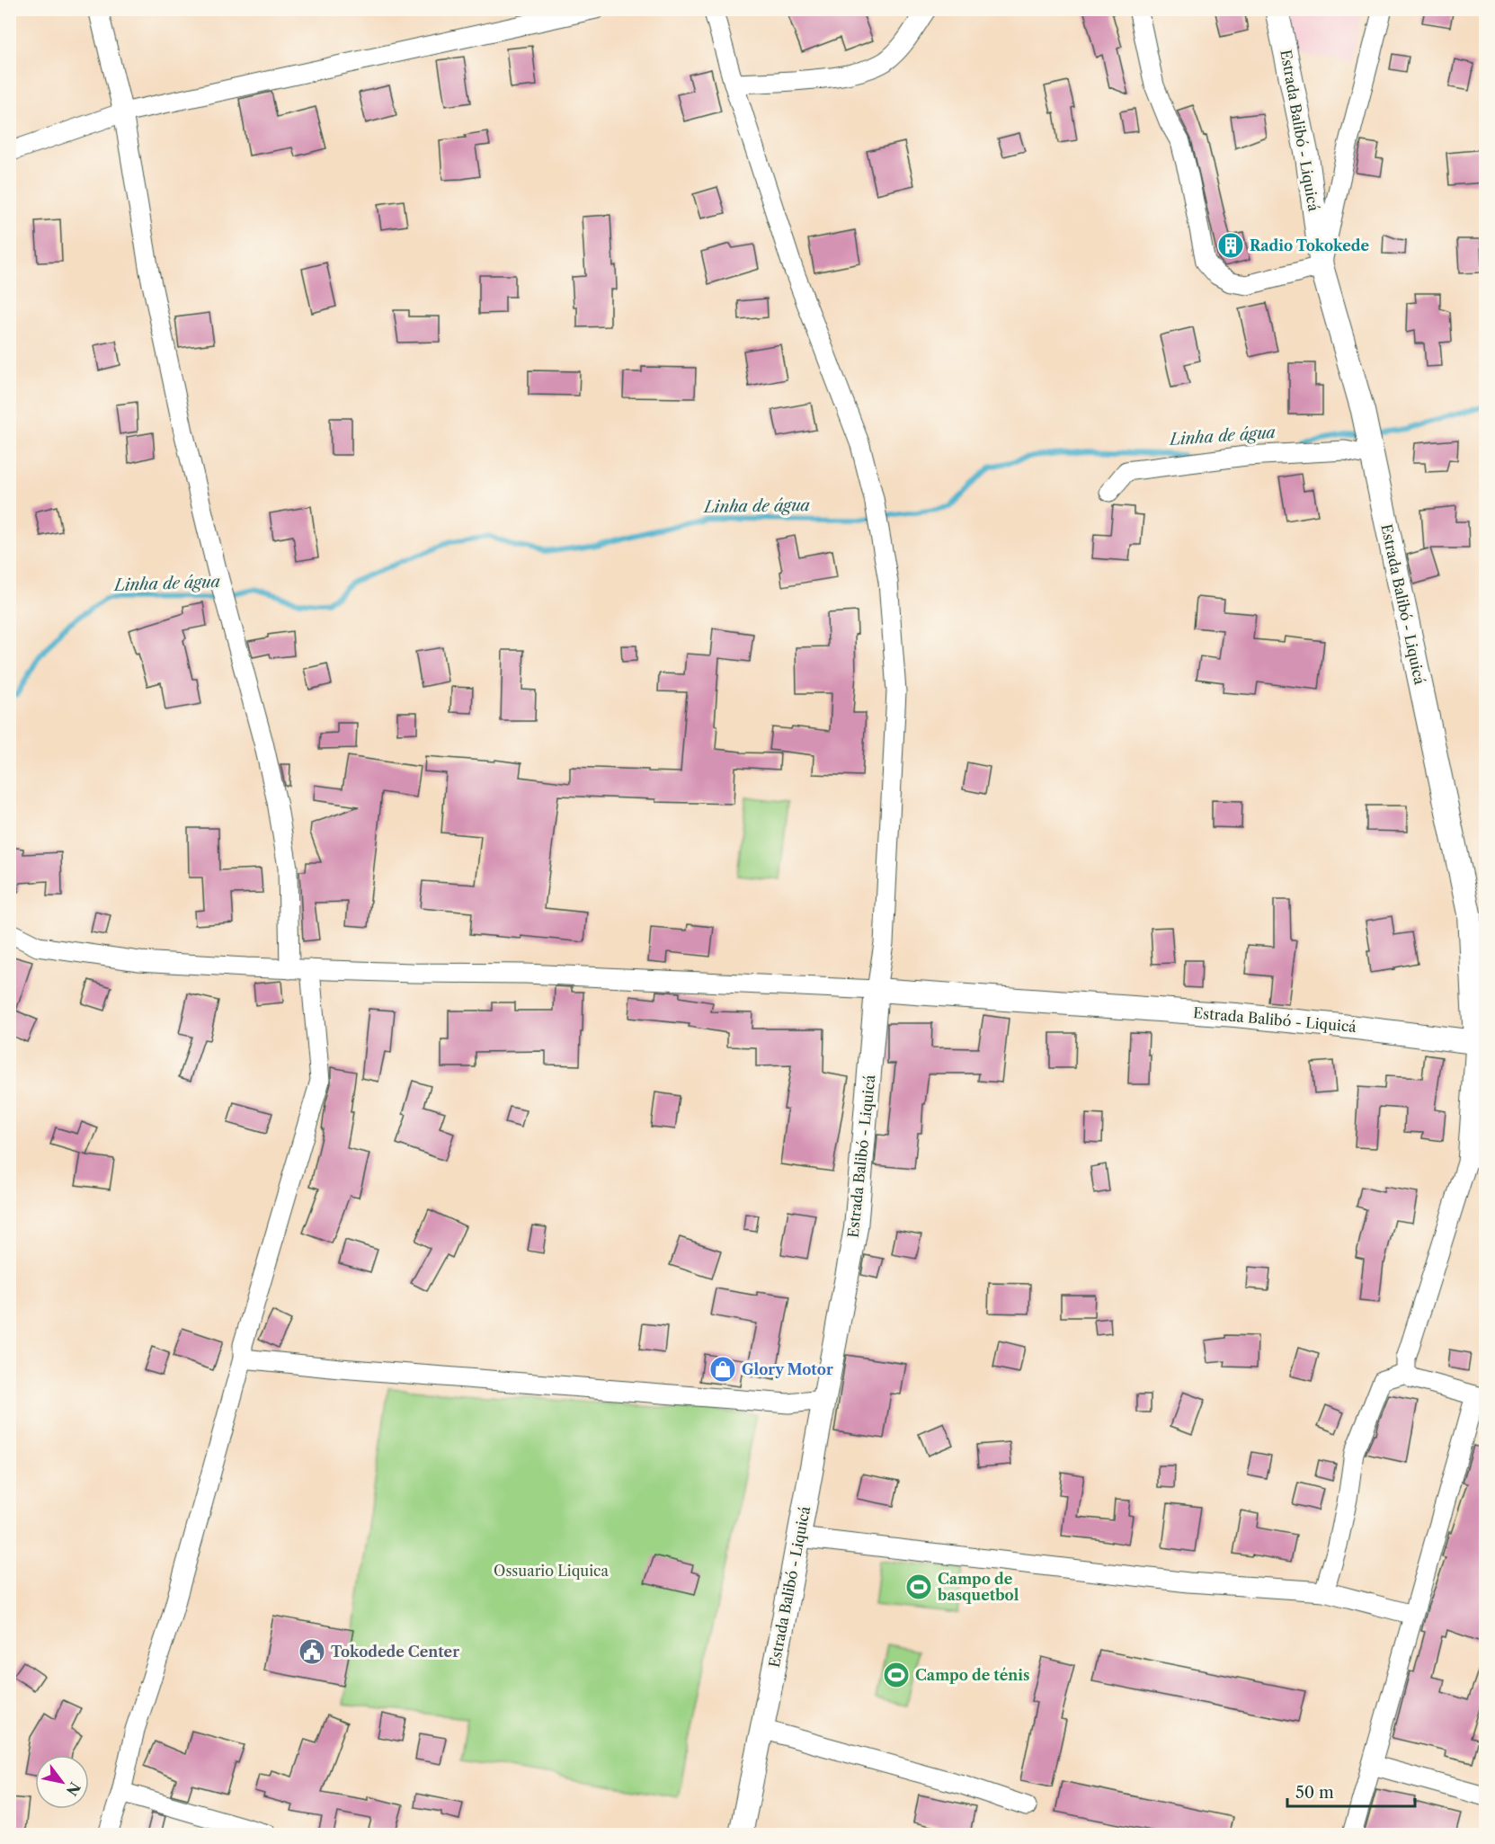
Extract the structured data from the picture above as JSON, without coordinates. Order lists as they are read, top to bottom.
{
  "streets": {
    "main road": ["Estrada Balibó - Liquicá"]
  },
  "water": ["Linha de água"],
  "parks": ["Ossuario Liquica"],
  "places": {
    "building": ["Radio Tokokede"],
    "shop": ["Glory Motor"],
    "sports": ["Campo de basquetbol", "Campo de ténis"],
    "public building": ["Tokodede Center"]
  },
  "scale_bar": "50 m",
  "north": "bottom right"
}
